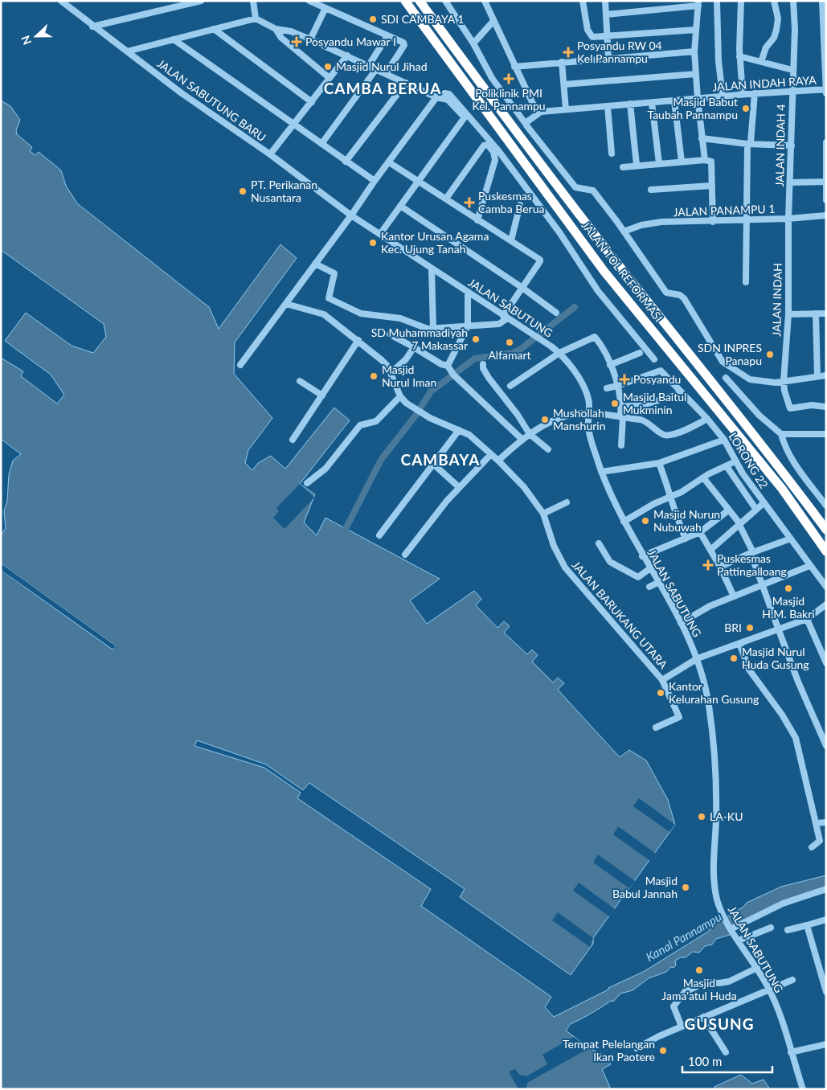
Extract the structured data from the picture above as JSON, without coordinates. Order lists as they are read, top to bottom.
{
  "streets": {
    "highway": ["JALAN TOL REFORMASI"],
    "street": [
      "JALAN INDAH RAYA",
      "JALAN SABUTUNG BARU",
      "JALAN INDAH 4",
      "JALAN PANAMPU 1",
      "JALAN INDAH",
      "JALAN SABUTUNG",
      "LORONG 22",
      "JALAN BARUKANG UTARA"
    ]
  },
  "crossings": [
    ["JALAN INDAH RAYA", "JALAN INDAH 4"],
    ["JALAN SABUTUNG BARU", "JALAN SABUTUNG"],
    ["JALAN INDAH 4", "JALAN PANAMPU 1"],
    ["JALAN INDAH 4", "JALAN INDAH"],
    ["JALAN PANAMPU 1", "JALAN INDAH"]
  ],
  "districts": ["CAMBA BERUA", "CAMBAYA", "GUSUNG"],
  "water": ["Kanal Pannampu"],
  "places": {
    "other": [
      "SDI CAMBAYA 1",
      "Masjid Nurul Jihad",
      "Masjid Babut Taubah Pannampu",
      "PT. Perikanan Nusantara",
      "Kantor Urusan Agama Kec. Ujung Tanah",
      "SD Muhammadiyah 7 Makassar",
      "Alfamart",
      "SDN INPRES Panapu",
      "Masjid Nurul Iman",
      "Masjid Baitul Mukminin",
      "Mushollah Manshurin",
      "Masjid Nurun Nubuwah",
      "Masjid H.M. Bakri",
      "BRI",
      "Masjid Nurul Huda Gusung",
      "Kantor Kelurahan Gusung",
      "LA-KU",
      "Masjid Babul Jannah",
      "Masjid Jama'atul Huda",
      "Tempat Pelelangan Ikan Paotere"
    ],
    "health": [
      "Posyandu Mawar I",
      "Posyandu RW 04 Kel Pannampu",
      "Poliklinik PMI Kel. Pannampu",
      "Puskesmas Camba Berua",
      "Posyandu",
      "Puskesmas Pattingalloang"
    ]
  },
  "scale_bar": "100 m",
  "north": "left"
}
